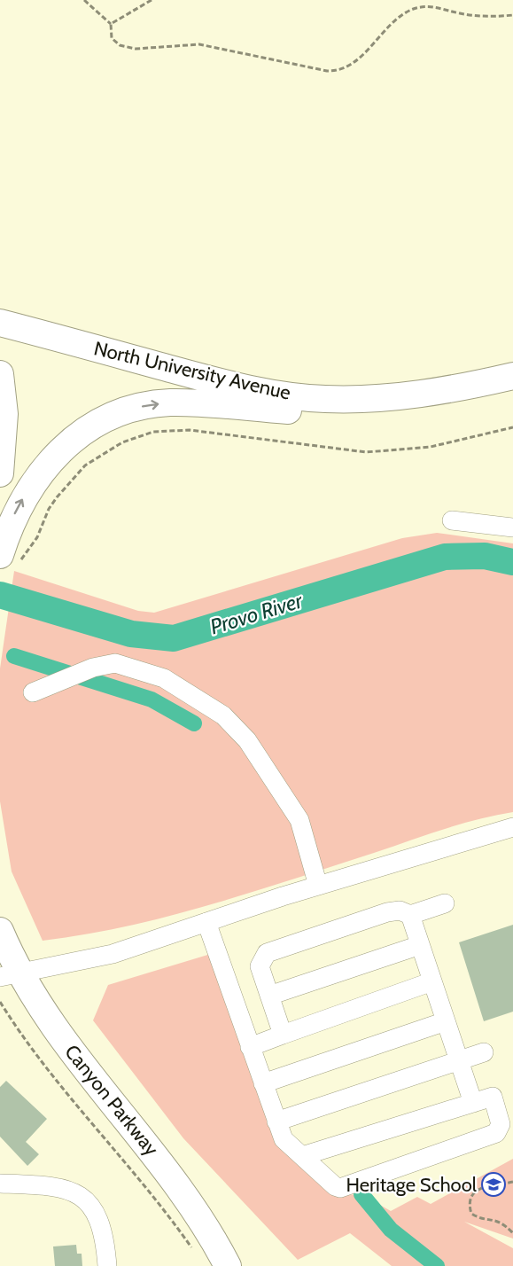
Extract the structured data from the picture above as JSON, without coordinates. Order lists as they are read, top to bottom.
{
  "streets": {
    "highway": ["North University Avenue", "Canyon Parkway"]
  },
  "water": ["Provo River"],
  "places": {
    "school or university": ["Heritage School"]
  }
}
